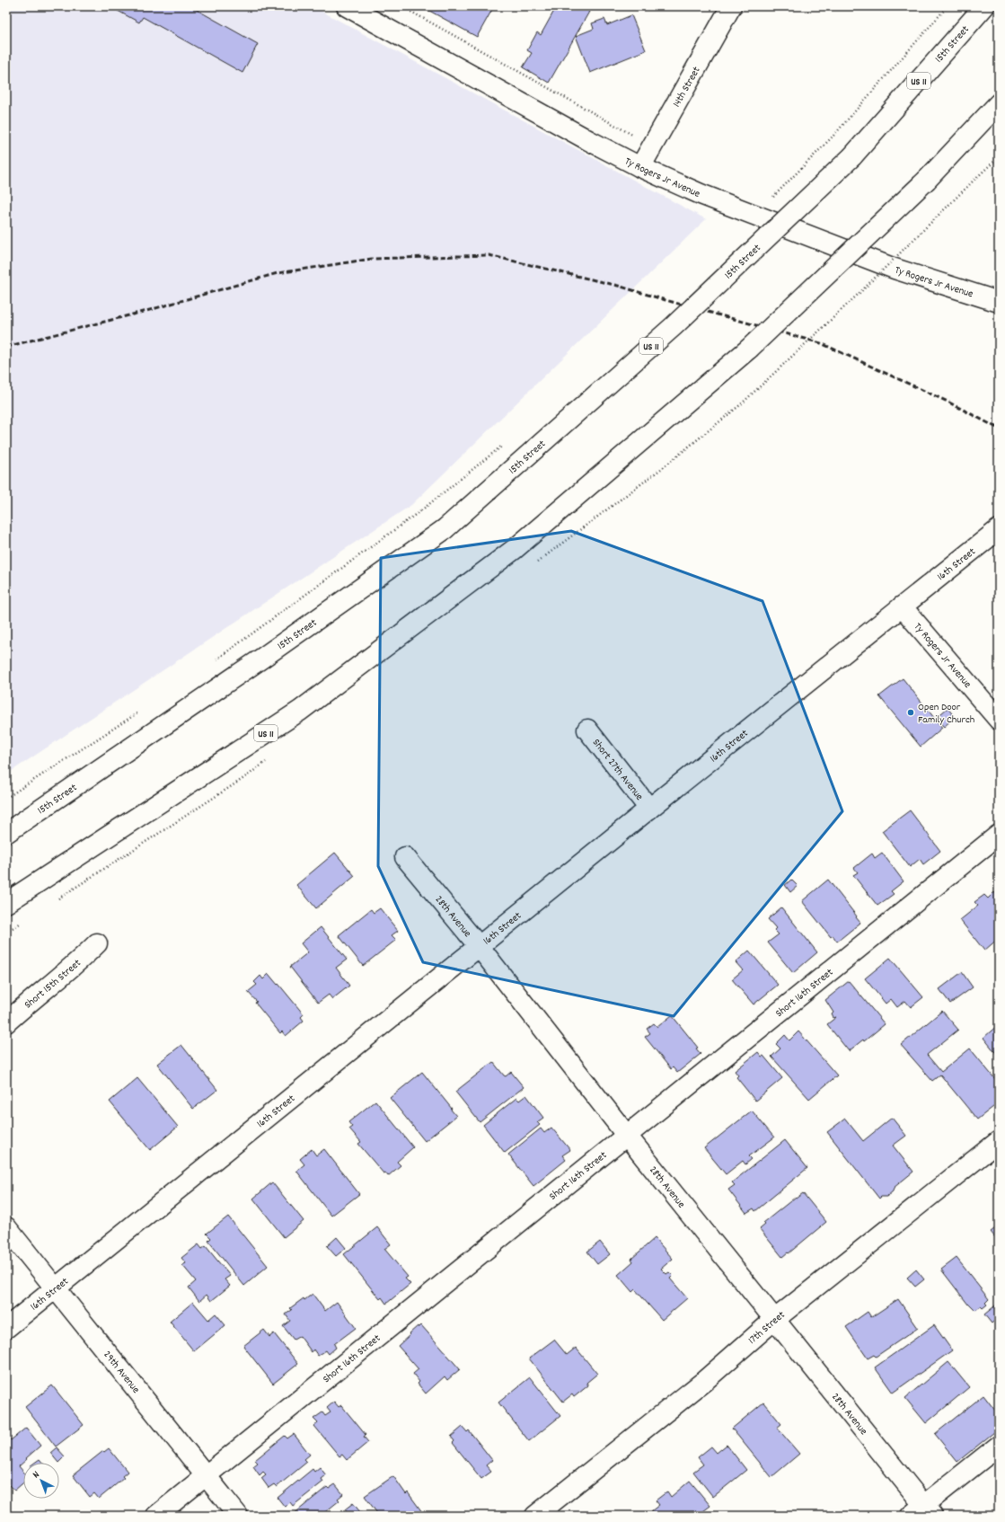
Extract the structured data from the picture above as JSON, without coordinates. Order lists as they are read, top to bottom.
{
  "streets": {
    "street": [
      "15th Street",
      "US 11",
      "14th Street",
      "Ty Rogers Jr Avenue",
      "16th Street",
      "Short 27th Avenue",
      "28th Avenue",
      "Short 15th Street",
      "Short 16th Street",
      "17th Street",
      "29th Avenue"
    ]
  },
  "crossings": [
    ["14th Street", "Ty Rogers Jr Avenue"],
    ["Ty Rogers Jr Avenue", "16th Street"],
    ["16th Street", "Short 27th Avenue"],
    ["16th Street", "28th Avenue"],
    ["16th Street", "29th Avenue"],
    ["28th Avenue", "Short 16th Street"],
    ["28th Avenue", "17th Street"],
    ["Short 16th Street", "29th Avenue"]
  ],
  "places": ["Open Door Family Church"],
  "north": "top left"
}
